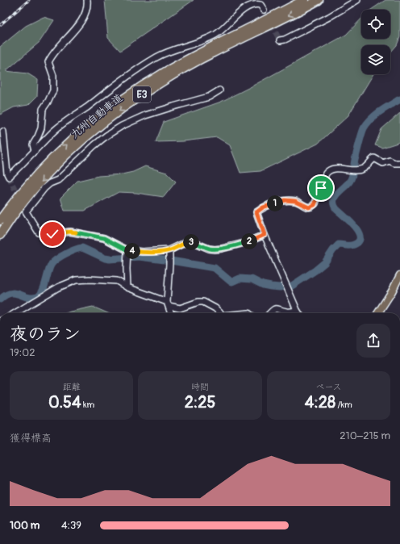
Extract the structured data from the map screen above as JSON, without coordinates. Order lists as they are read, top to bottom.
{
  "streets": {
    "highway": ["E3", "九州自動車道"]
  },
  "page": {
    "pins": [
      "1",
      "2",
      "3",
      "4"
    ],
    "heading": ["夜のラン", "19:02"],
    "stats": [
      ["距離", "0.54 km"],
      ["時間", "2:25"],
      ["ペース", "4:28 /km"]
    ],
    "chart": ["獲得標高", "210–215 m"],
    "list": [
      {
        "name": "100 m",
        "note": "4:39"
      }
    ]
  }
}
